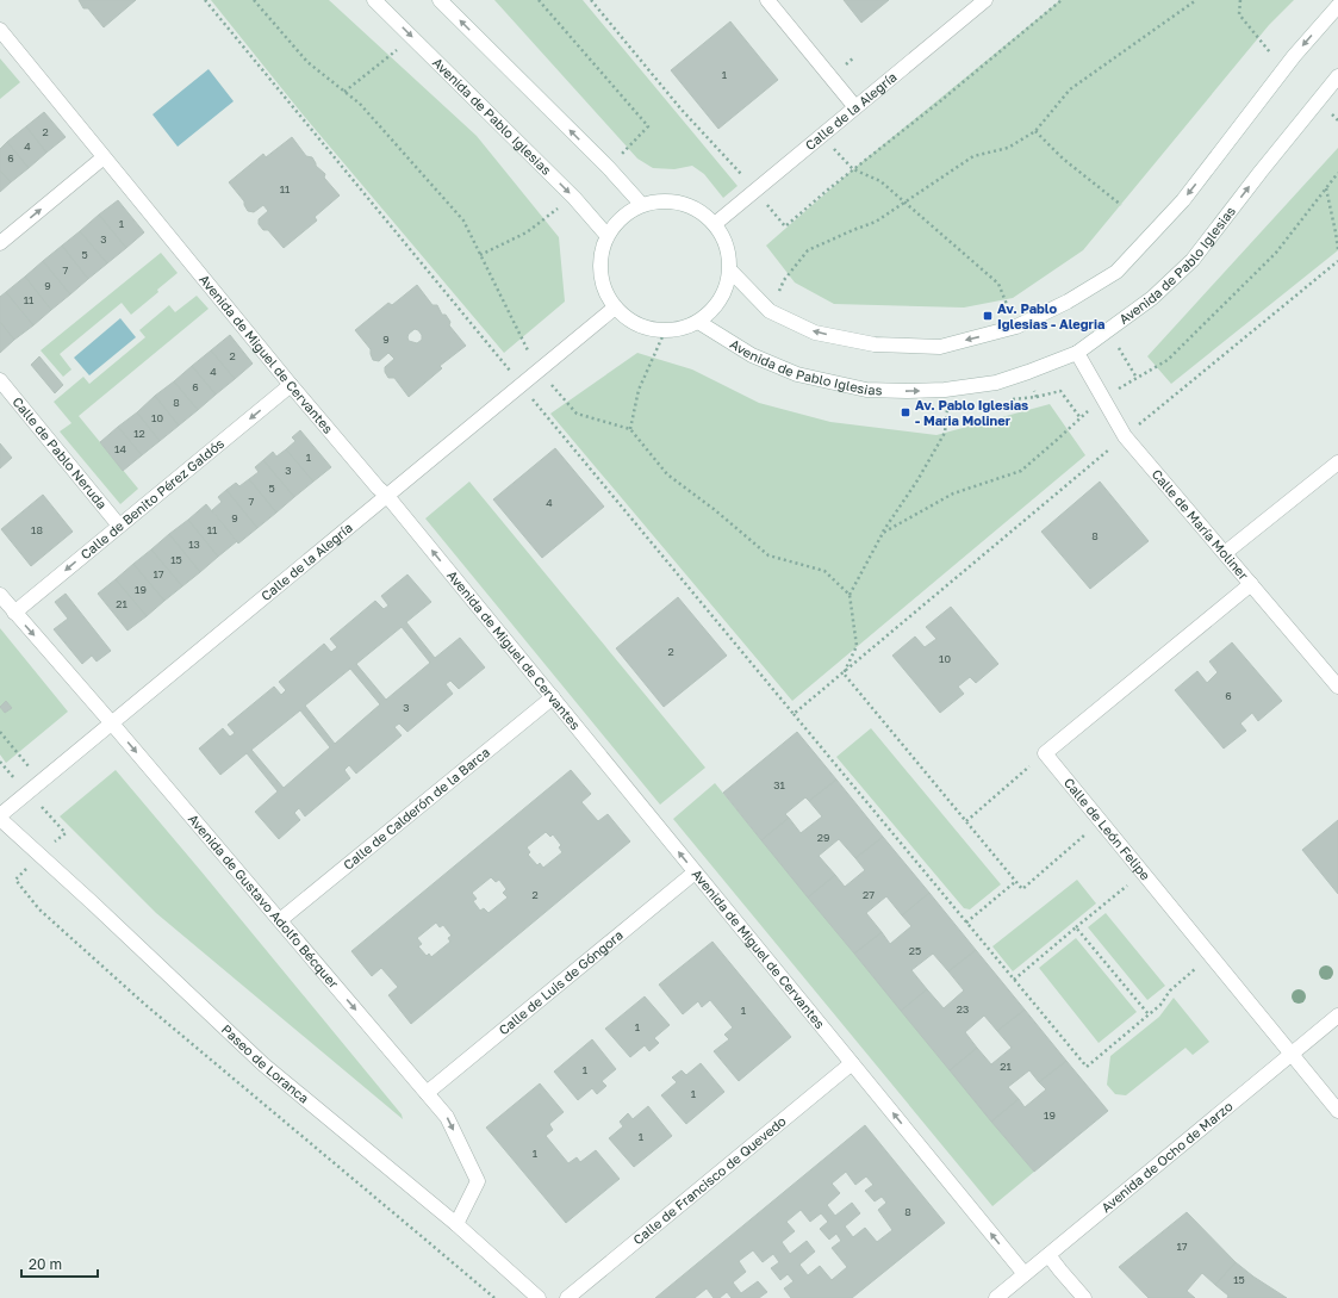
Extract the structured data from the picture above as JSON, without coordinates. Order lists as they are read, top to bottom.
{
  "streets": {
    "street": [
      "Calle de la Alegría",
      "Avenida de Pablo Iglesias",
      "Avenida de Miguel de Cervantes",
      "Calle de Pablo Neruda",
      "Calle de Benito Pérez Galdós",
      "Calle de María Moliner",
      "Calle de Calderón de la Barca",
      "Calle de León Felipe",
      "Avenida de Gustavo Adolfo Bécquer",
      "Calle de Luis de Góngora",
      "Paseo de Loranca",
      "Avenida de Ocho de Marzo",
      "Calle de Francisco de Quevedo"
    ]
  },
  "crossings": [
    ["Calle de la Alegría", "Avenida de Pablo Iglesias"],
    ["Calle de la Alegría", "Avenida de Miguel de Cervantes"],
    ["Calle de la Alegría", "Avenida de Gustavo Adolfo Bécquer"],
    ["Calle de la Alegría", "Paseo de Loranca"],
    ["Avenida de Pablo Iglesias", "Calle de María Moliner"],
    ["Avenida de Miguel de Cervantes", "Calle de Benito Pérez Galdós"],
    ["Avenida de Miguel de Cervantes", "Calle de Calderón de la Barca"],
    ["Avenida de Miguel de Cervantes", "Calle de Luis de Góngora"],
    ["Avenida de Miguel de Cervantes", "Avenida de Ocho de Marzo"],
    ["Avenida de Miguel de Cervantes", "Calle de Francisco de Quevedo"],
    ["Calle de Pablo Neruda", "Calle de Benito Pérez Galdós"],
    ["Calle de Benito Pérez Galdós", "Avenida de Gustavo Adolfo Bécquer"],
    ["Calle de Calderón de la Barca", "Avenida de Gustavo Adolfo Bécquer"],
    ["Calle de León Felipe", "Avenida de Ocho de Marzo"],
    ["Avenida de Gustavo Adolfo Bécquer", "Calle de Luis de Góngora"],
    ["Avenida de Gustavo Adolfo Bécquer", "Paseo de Loranca"]
  ],
  "one_way": ["Avenida de Miguel de Cervantes", "Calle de Benito Pérez Galdós", "Avenida de Gustavo Adolfo Bécquer"],
  "places": {
    "transit": ["Av. Pablo Iglesias - Alegria", "Av. Pablo Iglesias - Maria Moliner"]
  },
  "house_numbers": [
    "1",
    "2",
    "4",
    "6",
    "11",
    "1",
    "3",
    "5",
    "7",
    "9",
    "11",
    "9",
    "2",
    "4",
    "6",
    "8",
    "10",
    "12",
    "14",
    "1",
    "3",
    "5",
    "7",
    "4",
    "9",
    "18",
    "11",
    "8",
    "13",
    "15",
    "17",
    "19",
    "21",
    "2",
    "10",
    "6",
    "3",
    "31",
    "29",
    "2",
    "27",
    "25",
    "23",
    "1",
    "1",
    "21",
    "1",
    "1",
    "19",
    "1",
    "1",
    "8",
    "17",
    "15"
  ],
  "scale_bar": "20 m"
}
